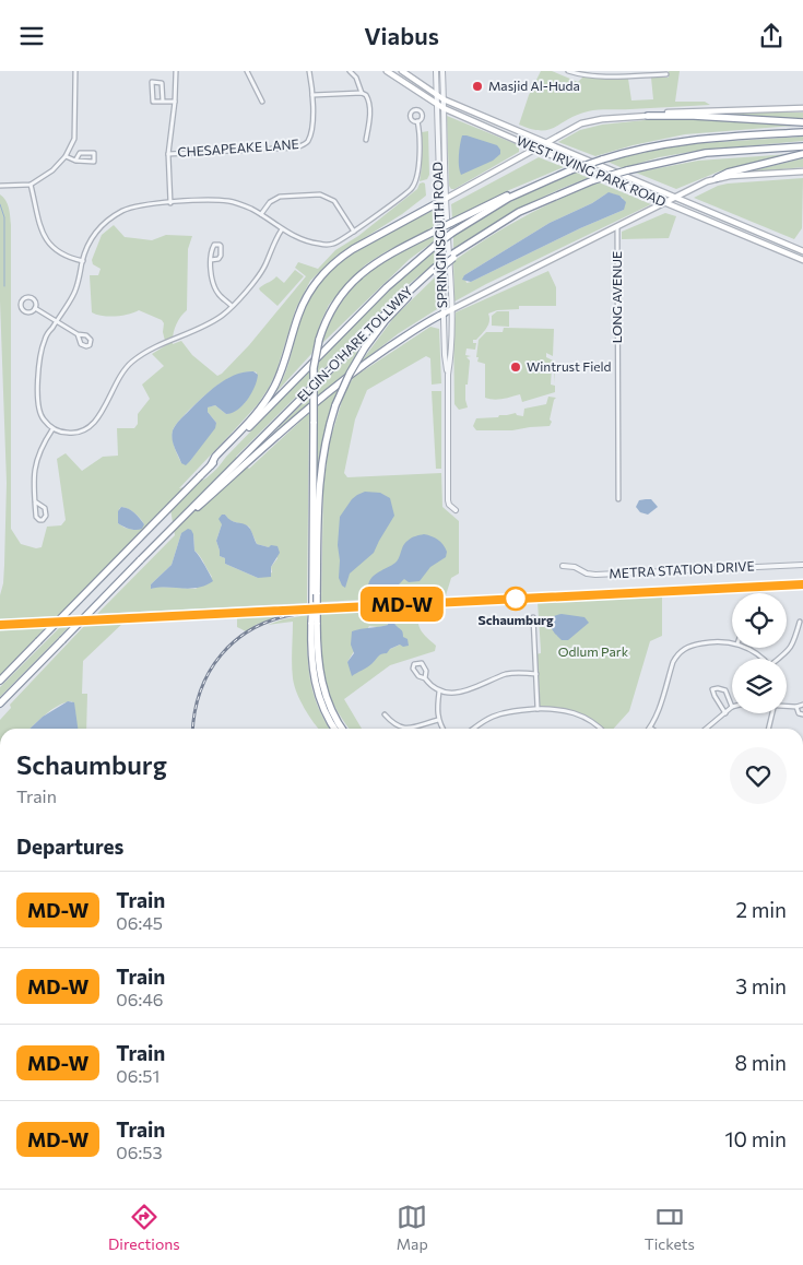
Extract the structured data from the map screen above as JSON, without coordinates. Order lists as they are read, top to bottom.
{
  "streets": {
    "highway": ["ELGIN-O'HARE TOLLWAY"],
    "main road": ["WEST IRVING PARK ROAD"],
    "street": [
      "CHESAPEAKE LANE",
      "SPRINGINSGUTH ROAD",
      "LONG AVENUE",
      "METRA STATION DRIVE"
    ]
  },
  "crossings": [
    ["WEST IRVING PARK ROAD", "SPRINGINSGUTH ROAD"]
  ],
  "parks": ["Odlum Park"],
  "places": ["Masjid Al-Huda", "Wintrust Field", "Schaumburg"],
  "page": {
    "header": "Viabus",
    "on_map": "MD-W",
    "heading": [
      ["Schaumburg", "Train"],
      "Departures"
    ],
    "list": [
      {
        "mark": "MD-W",
        "name": "Train",
        "note": "06:45",
        "value": "2 min"
      },
      {
        "mark": "MD-W",
        "name": "Train",
        "note": "06:46",
        "value": "3 min"
      },
      {
        "mark": "MD-W",
        "name": "Train",
        "note": "06:51",
        "value": "8 min"
      },
      {
        "mark": "MD-W",
        "name": "Train",
        "note": "06:53",
        "value": "10 min"
      }
    ],
    "tabs": ["Directions", "Map", "Tickets"]
  }
}
